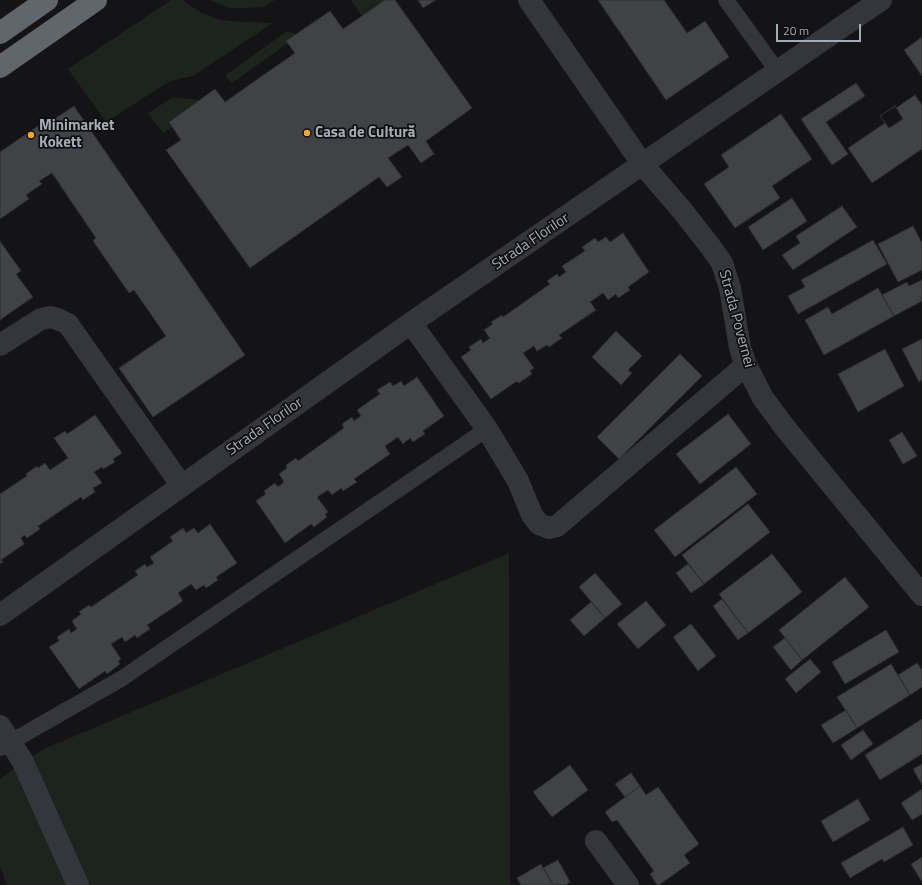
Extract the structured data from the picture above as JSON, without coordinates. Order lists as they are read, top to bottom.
{
  "streets": {
    "street": ["Strada Florilor", "Strada Povernei"]
  },
  "crossings": [
    ["Strada Florilor", "Strada Povernei"]
  ],
  "places": ["Casa de Cultură", "Minimarket Kokett"],
  "scale_bar": "20 m"
}
